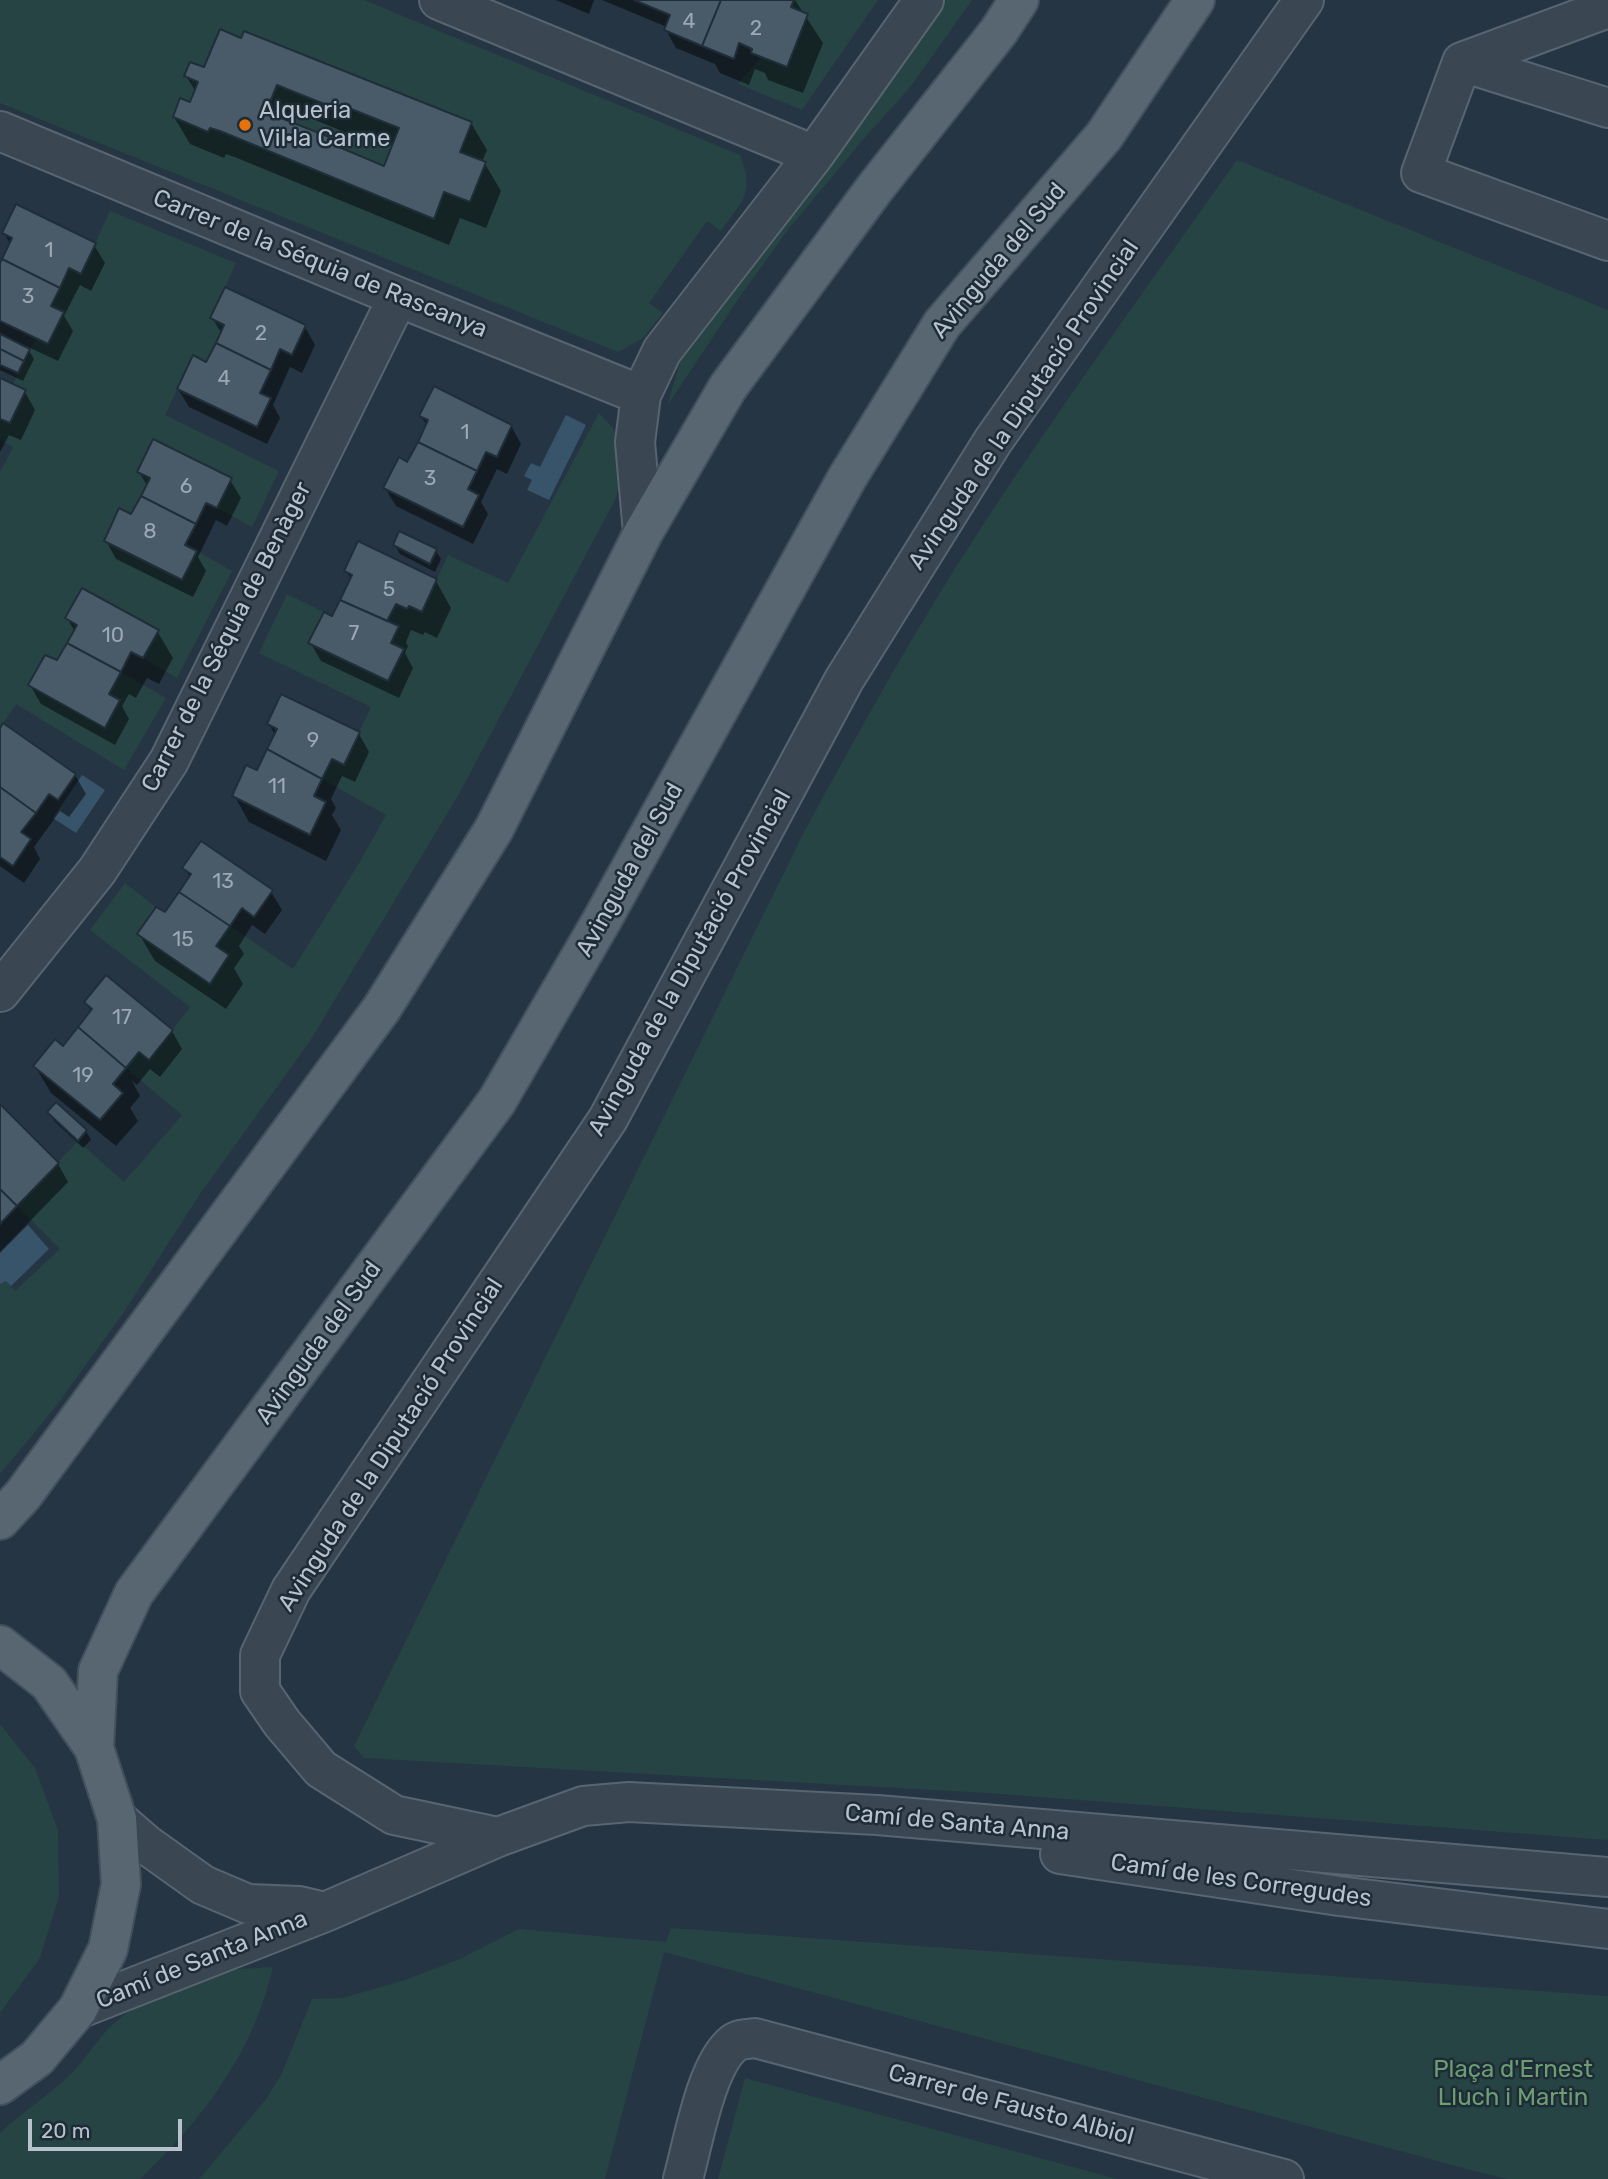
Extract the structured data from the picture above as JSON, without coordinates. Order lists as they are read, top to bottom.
{
  "streets": {
    "main road": ["Avinguda del Sud"],
    "street": [
      "Carrer de la Séquia de Rascanya",
      "Avinguda de la Diputació Provincial",
      "Carrer de la Séquia de Benàger",
      "Camí de Santa Anna",
      "Camí de les Corregudes",
      "Carrer de Fausto Albiol"
    ]
  },
  "crossings": [
    ["Carrer de la Séquia de Rascanya", "Carrer de la Séquia de Benàger"],
    ["Avinguda de la Diputació Provincial", "Camí de Santa Anna"],
    ["Camí de Santa Anna", "Camí de les Corregudes"]
  ],
  "parks": ["Plaça d'Ernest Lluch i Martin"],
  "places": ["Alqueria Vil·la Carme"],
  "house_numbers": [
    "4",
    "2",
    "1",
    "3",
    "2",
    "4",
    "1",
    "3",
    "6",
    "8",
    "5",
    "7",
    "10",
    "9",
    "11",
    "13",
    "15",
    "17",
    "19"
  ],
  "scale_bar": "20 m"
}
